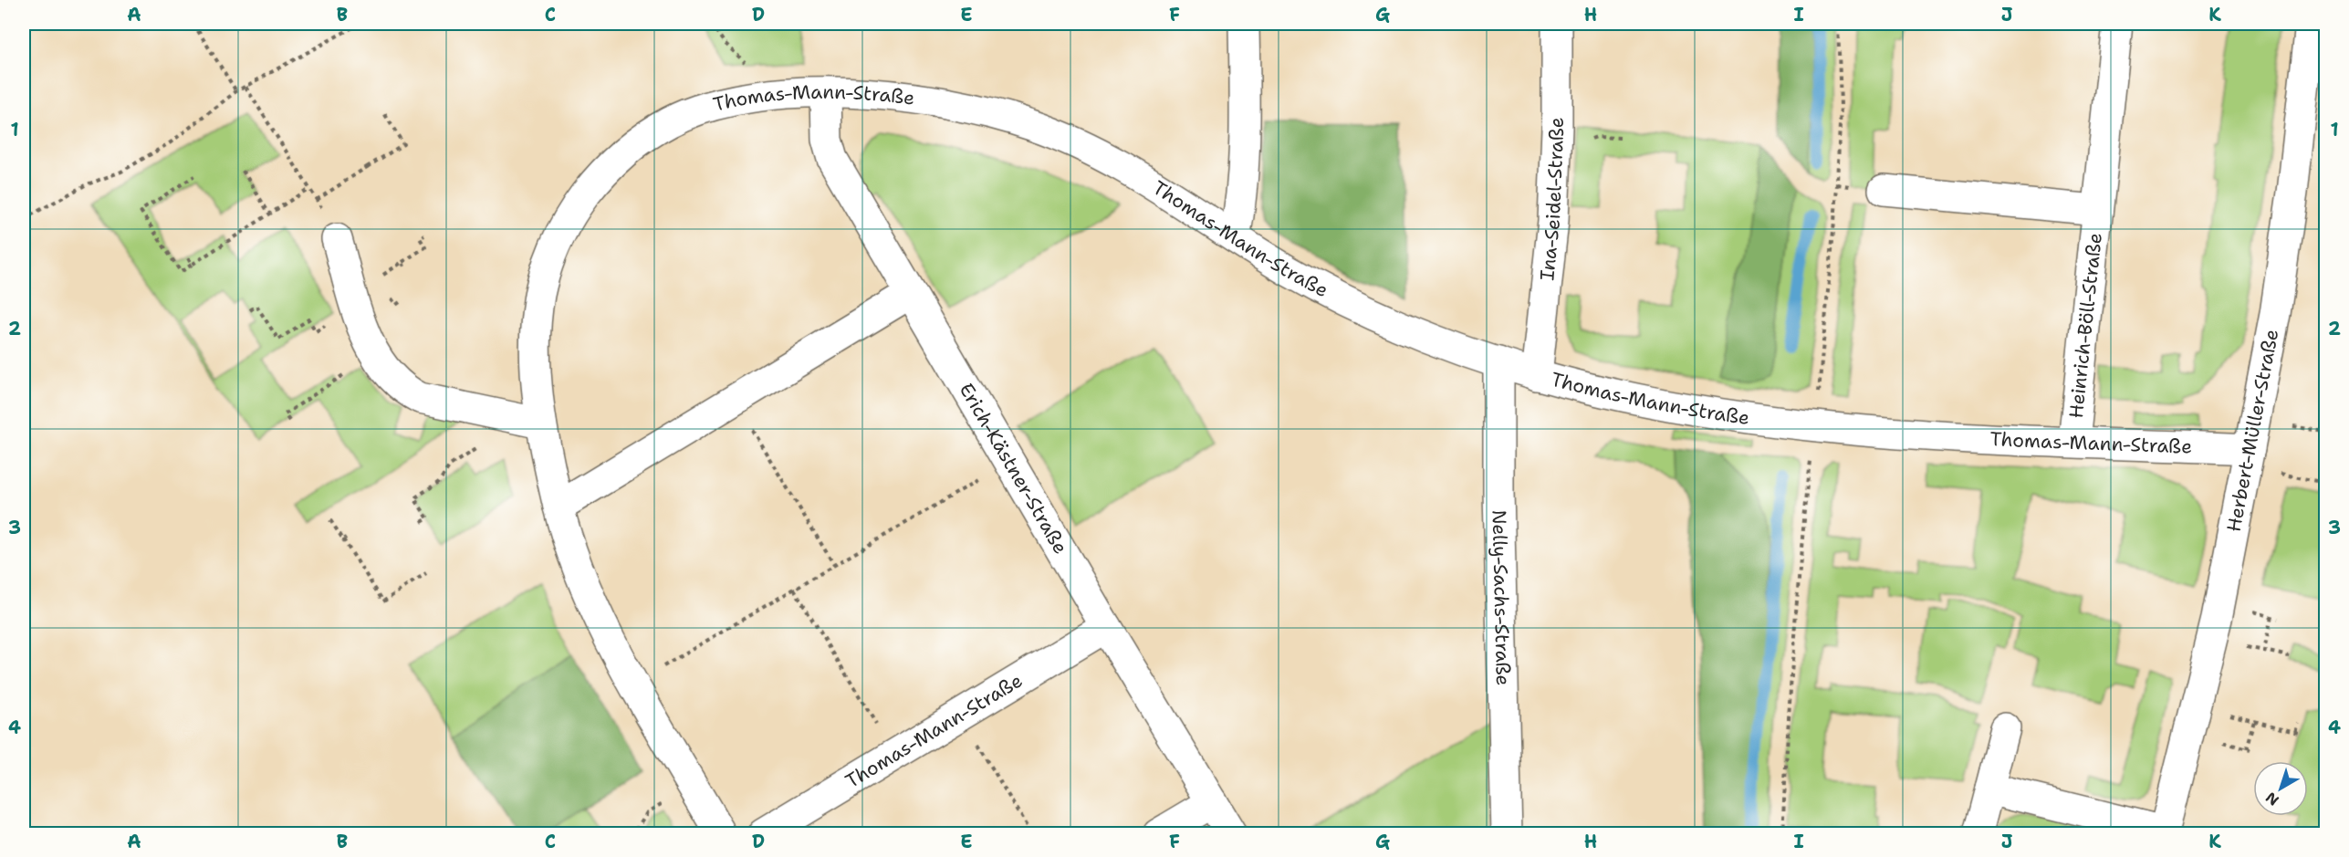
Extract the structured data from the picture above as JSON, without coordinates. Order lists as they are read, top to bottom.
{
  "streets": {
    "street": [
      "Thomas-Mann-Straße",
      "Ina-Seidel-Straße",
      "Heinrich-Böll-Straße",
      "Herbert-Müller-Straße",
      "Erich-Kästner-Straße",
      "Nelly-Sachs-Straße"
    ]
  },
  "crossings": [
    ["Thomas-Mann-Straße", "Ina-Seidel-Straße"],
    ["Thomas-Mann-Straße", "Heinrich-Böll-Straße"],
    ["Thomas-Mann-Straße", "Herbert-Müller-Straße"],
    ["Thomas-Mann-Straße", "Erich-Kästner-Straße"],
    ["Thomas-Mann-Straße", "Nelly-Sachs-Straße"]
  ],
  "north": "bottom left",
  "grid": {
    "columns": [
      "A",
      "B",
      "C",
      "D",
      "E",
      "F",
      "G",
      "H",
      "I",
      "J",
      "K"
    ],
    "rows": [
      "1",
      "2",
      "3",
      "4"
    ]
  }
}
